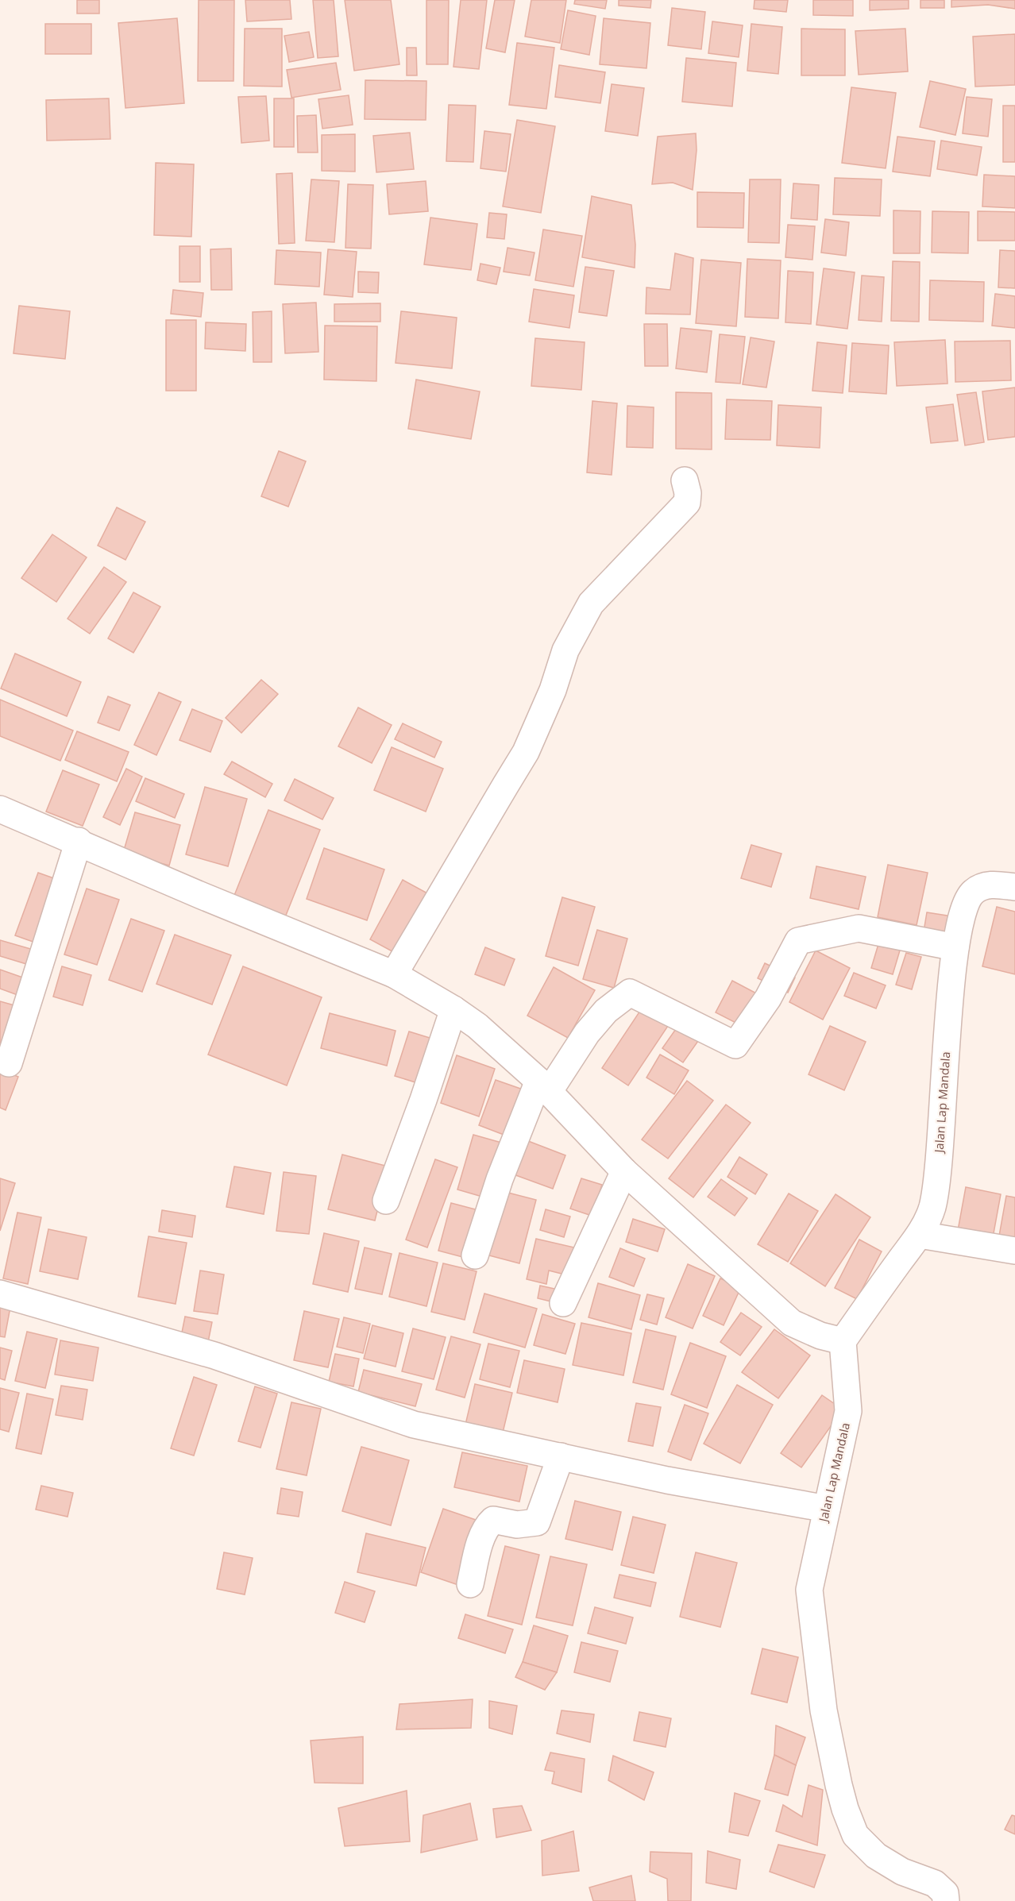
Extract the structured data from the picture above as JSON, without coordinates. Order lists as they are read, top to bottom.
{
  "streets": {
    "street": ["Jalan Lap Mandala"]
  }
}
